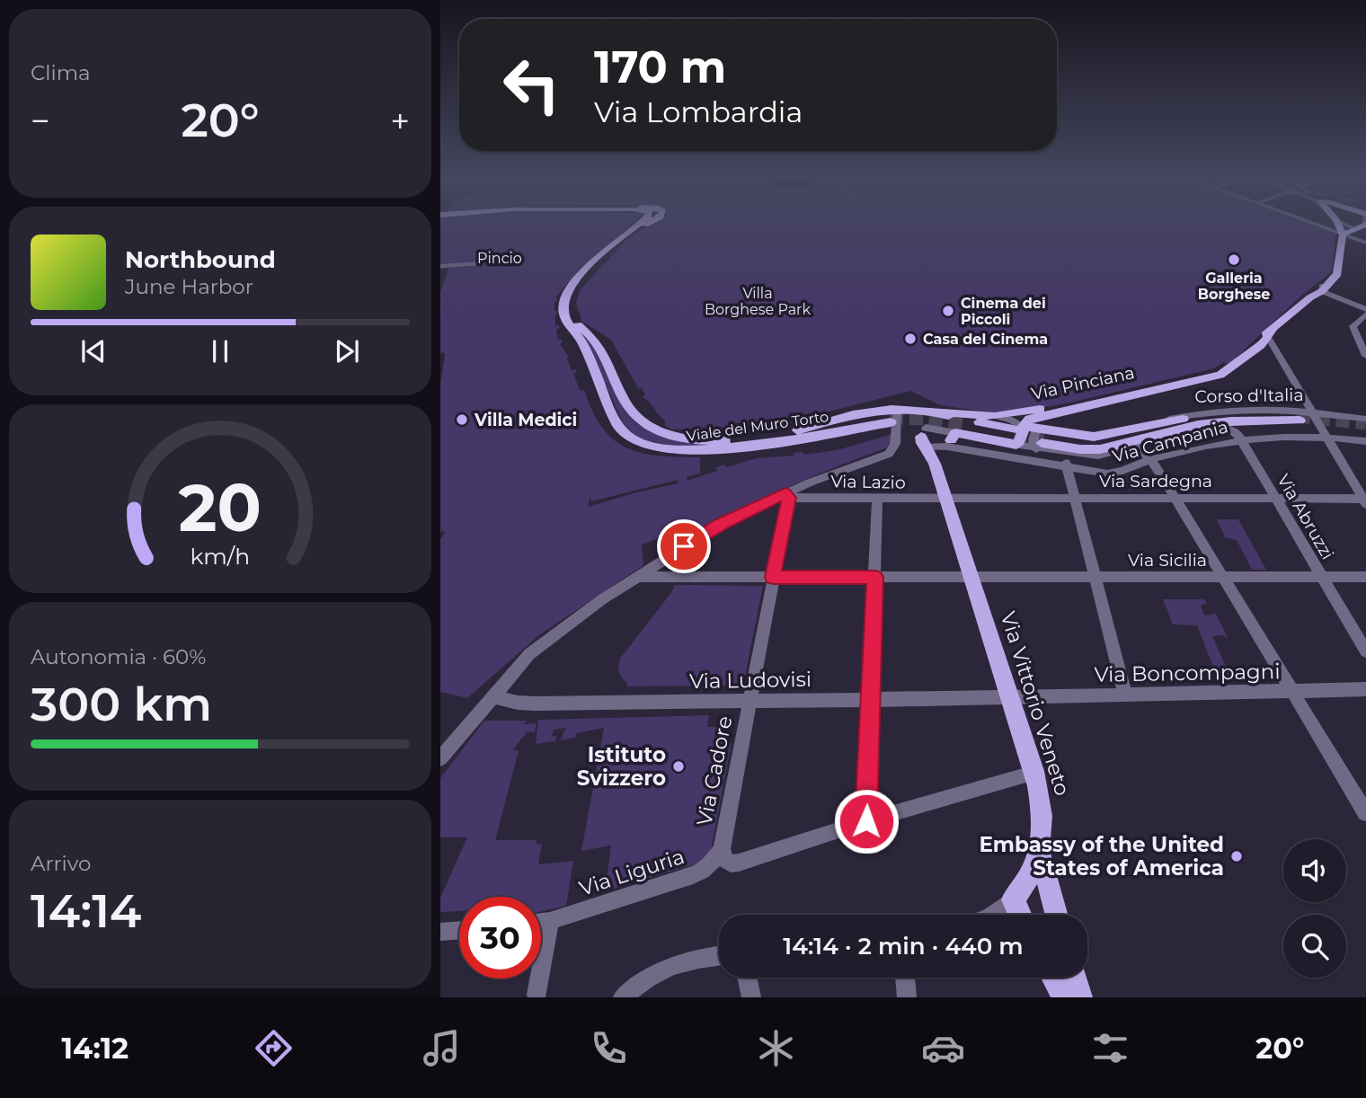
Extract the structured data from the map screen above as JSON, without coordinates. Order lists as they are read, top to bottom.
{
  "streets": {
    "main road": [
      "Via Pinciana",
      "Corso d'Italia",
      "Viale del Muro Torto",
      "Via Vittorio Veneto"
    ],
    "street": [
      "Via Campania",
      "Via Sardegna",
      "Via Lazio",
      "Via Abruzzi",
      "Via Sicilia",
      "Via Boncompagni",
      "Via Ludovisi",
      "Via Cadore",
      "Via Liguria"
    ]
  },
  "crossings": [
    ["Via Pinciana", "Corso d'Italia"],
    ["Corso d'Italia", "Via Campania"],
    ["Corso d'Italia", "Via Vittorio Veneto"],
    ["Via Campania", "Via Abruzzi"],
    ["Via Sardegna", "Via Lazio"],
    ["Via Sardegna", "Via Abruzzi"],
    ["Via Sardegna", "Via Vittorio Veneto"],
    ["Via Lazio", "Via Vittorio Veneto"],
    ["Via Lazio", "Via Cadore"],
    ["Via Abruzzi", "Via Sicilia"],
    ["Via Sicilia", "Via Vittorio Veneto"],
    ["Via Sicilia", "Via Cadore"],
    ["Via Boncompagni", "Via Ludovisi"],
    ["Via Boncompagni", "Via Vittorio Veneto"],
    ["Via Ludovisi", "Via Vittorio Veneto"],
    ["Via Ludovisi", "Via Cadore"],
    ["Via Cadore", "Via Liguria"]
  ],
  "parks": ["Pincio", "Villa Borghese Park"],
  "places": [
    "Galleria Borghese",
    "Cinema dei Piccoli",
    "Casa del Cinema",
    "Villa Medici",
    "Istituto Svizzero",
    "Embassy of the United States of America"
  ],
  "page": {
    "tile": [
      "Clima",
      ["Autonomia · 60%", "300 km"],
      ["Arrivo", "14:14"]
    ],
    "turn": ["170 m", "Via Lombardia"],
    "heat": ["−", "20°", "+"],
    "song": ["Northbound", "June Harbor"],
    "limit": "30",
    "trip": "14:14 · 2 min · 440 m",
    "tabs": ["14:12", "20°"],
    "gauge": ["20", "km/h"]
  }
}
